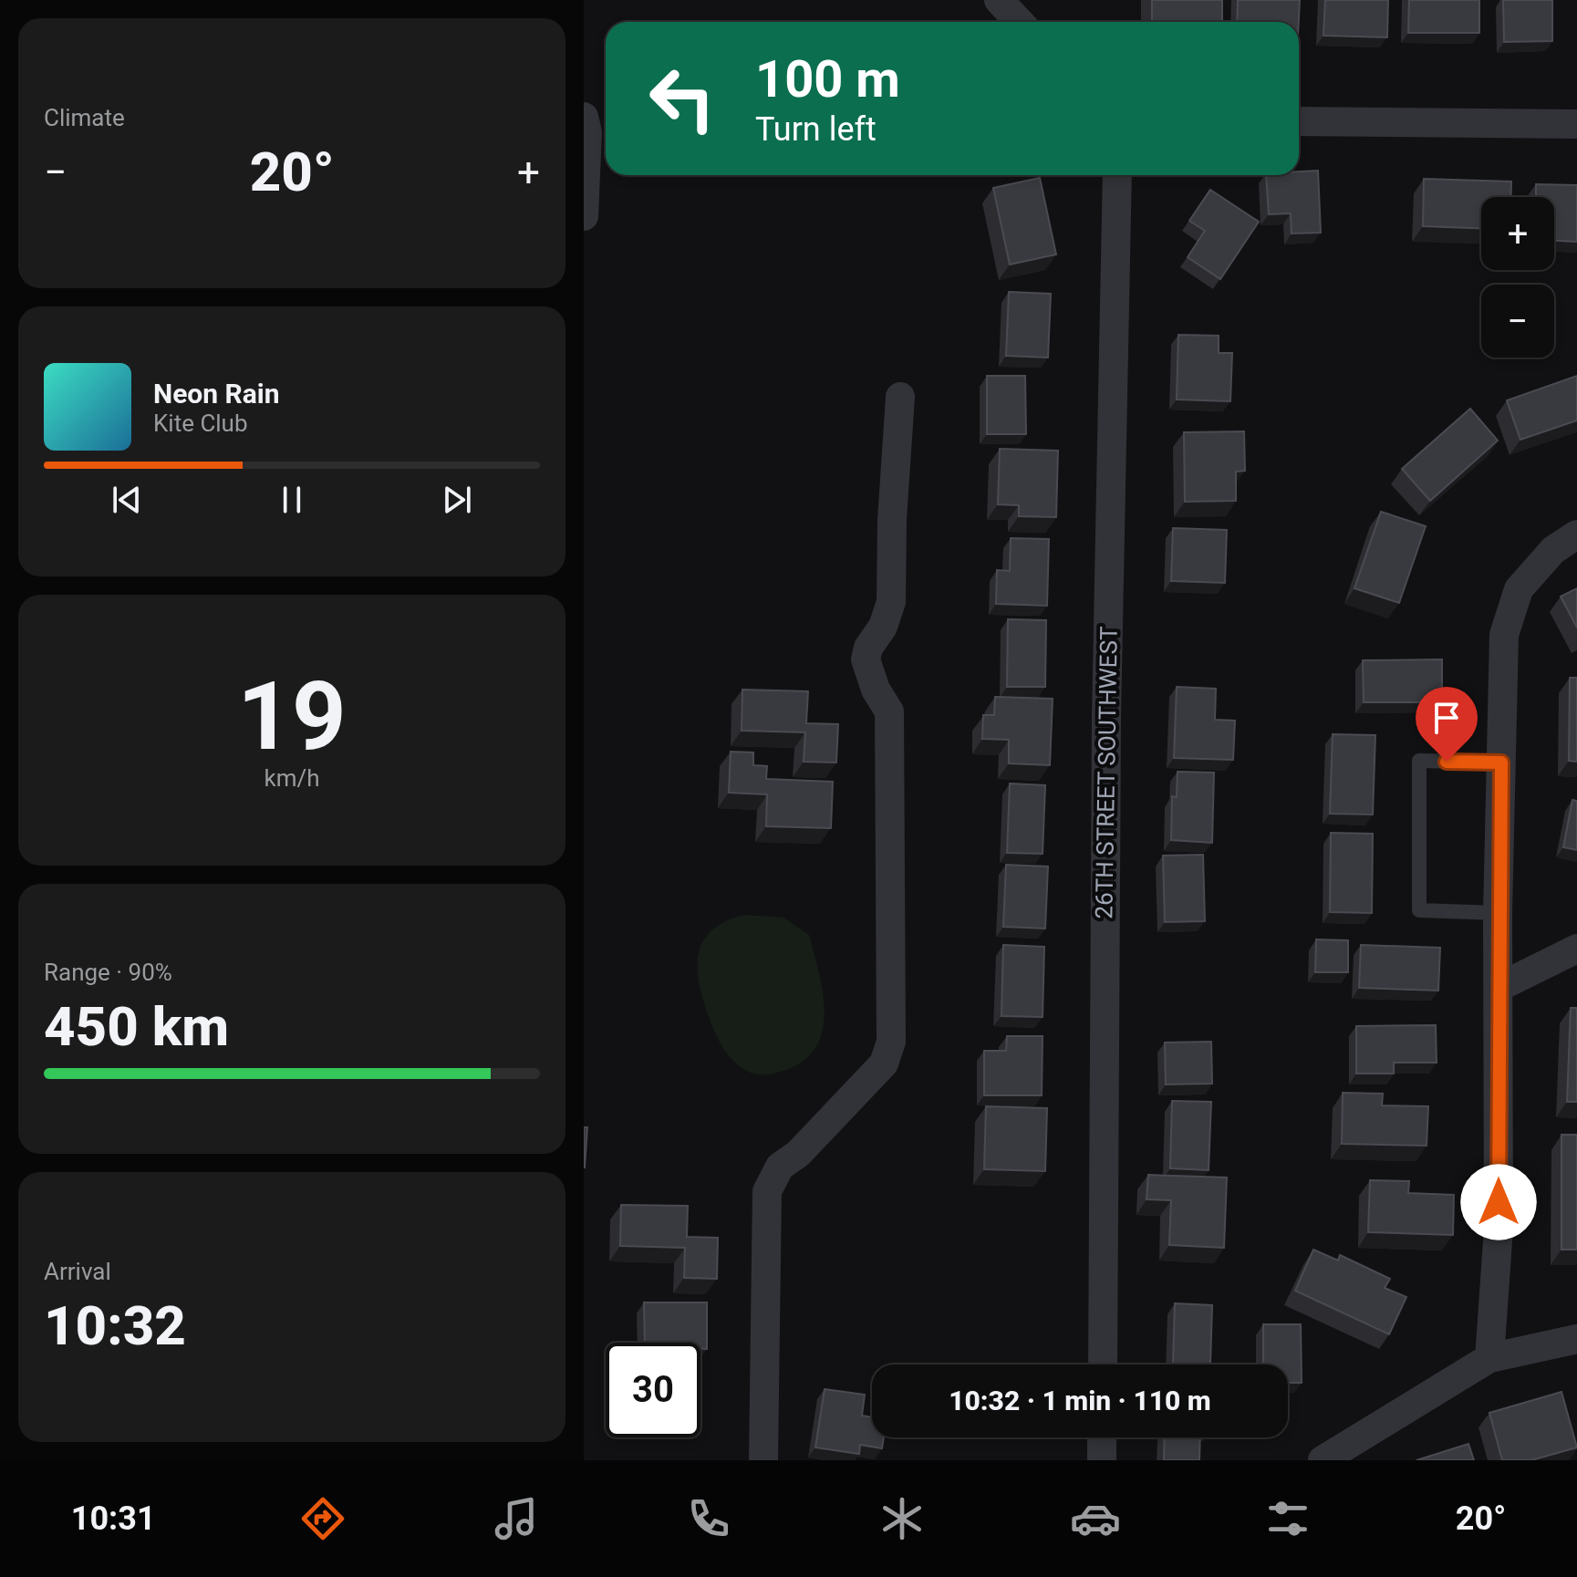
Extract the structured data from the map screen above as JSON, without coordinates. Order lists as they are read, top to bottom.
{
  "streets": {
    "street": ["26TH STREET SOUTHWEST"]
  },
  "page": {
    "tile": [
      "Climate",
      ["19", "km/h"],
      ["Range · 90%", "450 km"],
      ["Arrival", "10:32"]
    ],
    "turn": ["100 m", "Turn left"],
    "heat": ["−", "20°", "+"],
    "map_buttons": ["+", "−"],
    "song": ["Neon Rain", "Kite Club"],
    "limit": "30",
    "trip": "10:32 · 1 min · 110 m",
    "tabs": ["10:31", "20°"]
  }
}
